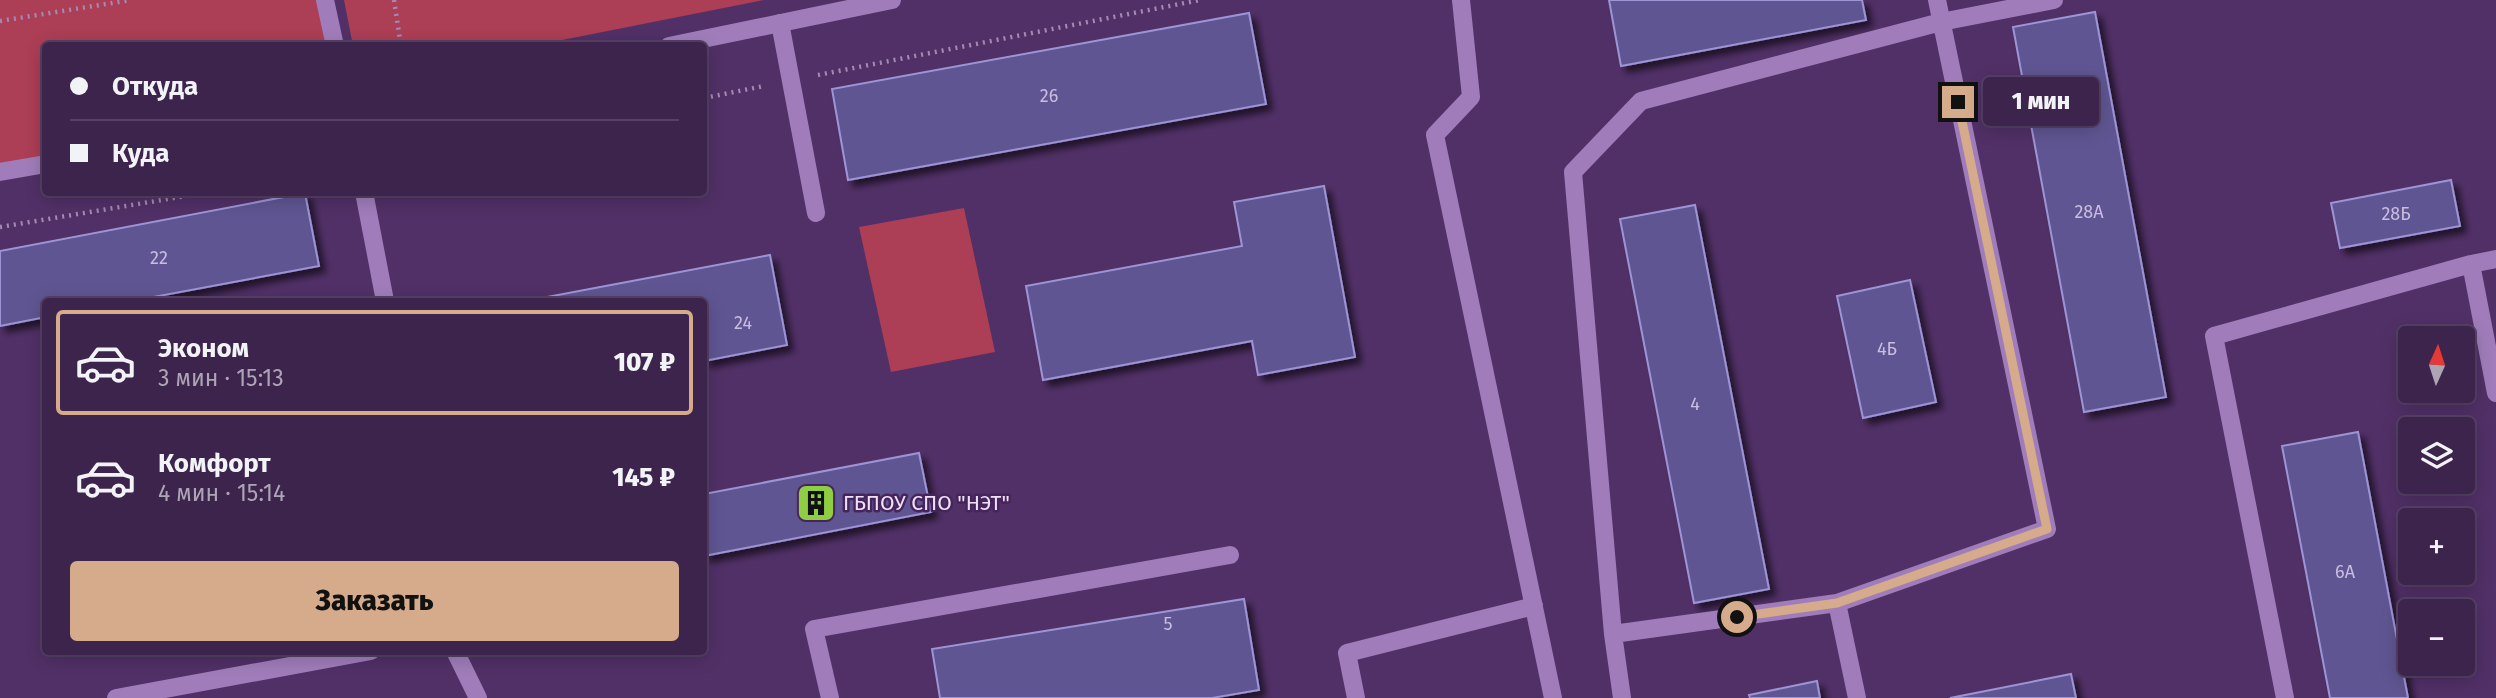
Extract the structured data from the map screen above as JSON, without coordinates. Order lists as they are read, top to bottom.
{
  "places": {
    "building": ["ГБПОУ СПО \"НЭТ\""]
  },
  "house_numbers": [
    "26",
    "28А",
    "28Б",
    "22",
    "24",
    "4Б",
    "4",
    "6А",
    "5"
  ],
  "north": "top",
  "page": {
    "banner": ["Откуда", "Куда"],
    "bubble": "1 мин",
    "list": [
      {
        "name": "Эконом",
        "note": "3 мин · 15:13",
        "value": "107 ₽"
      },
      {
        "name": "Комфорт",
        "note": "4 мин · 15:14",
        "value": "145 ₽"
      }
    ],
    "map_buttons": ["+", "−"],
    "buttons": "Заказать"
  }
}
